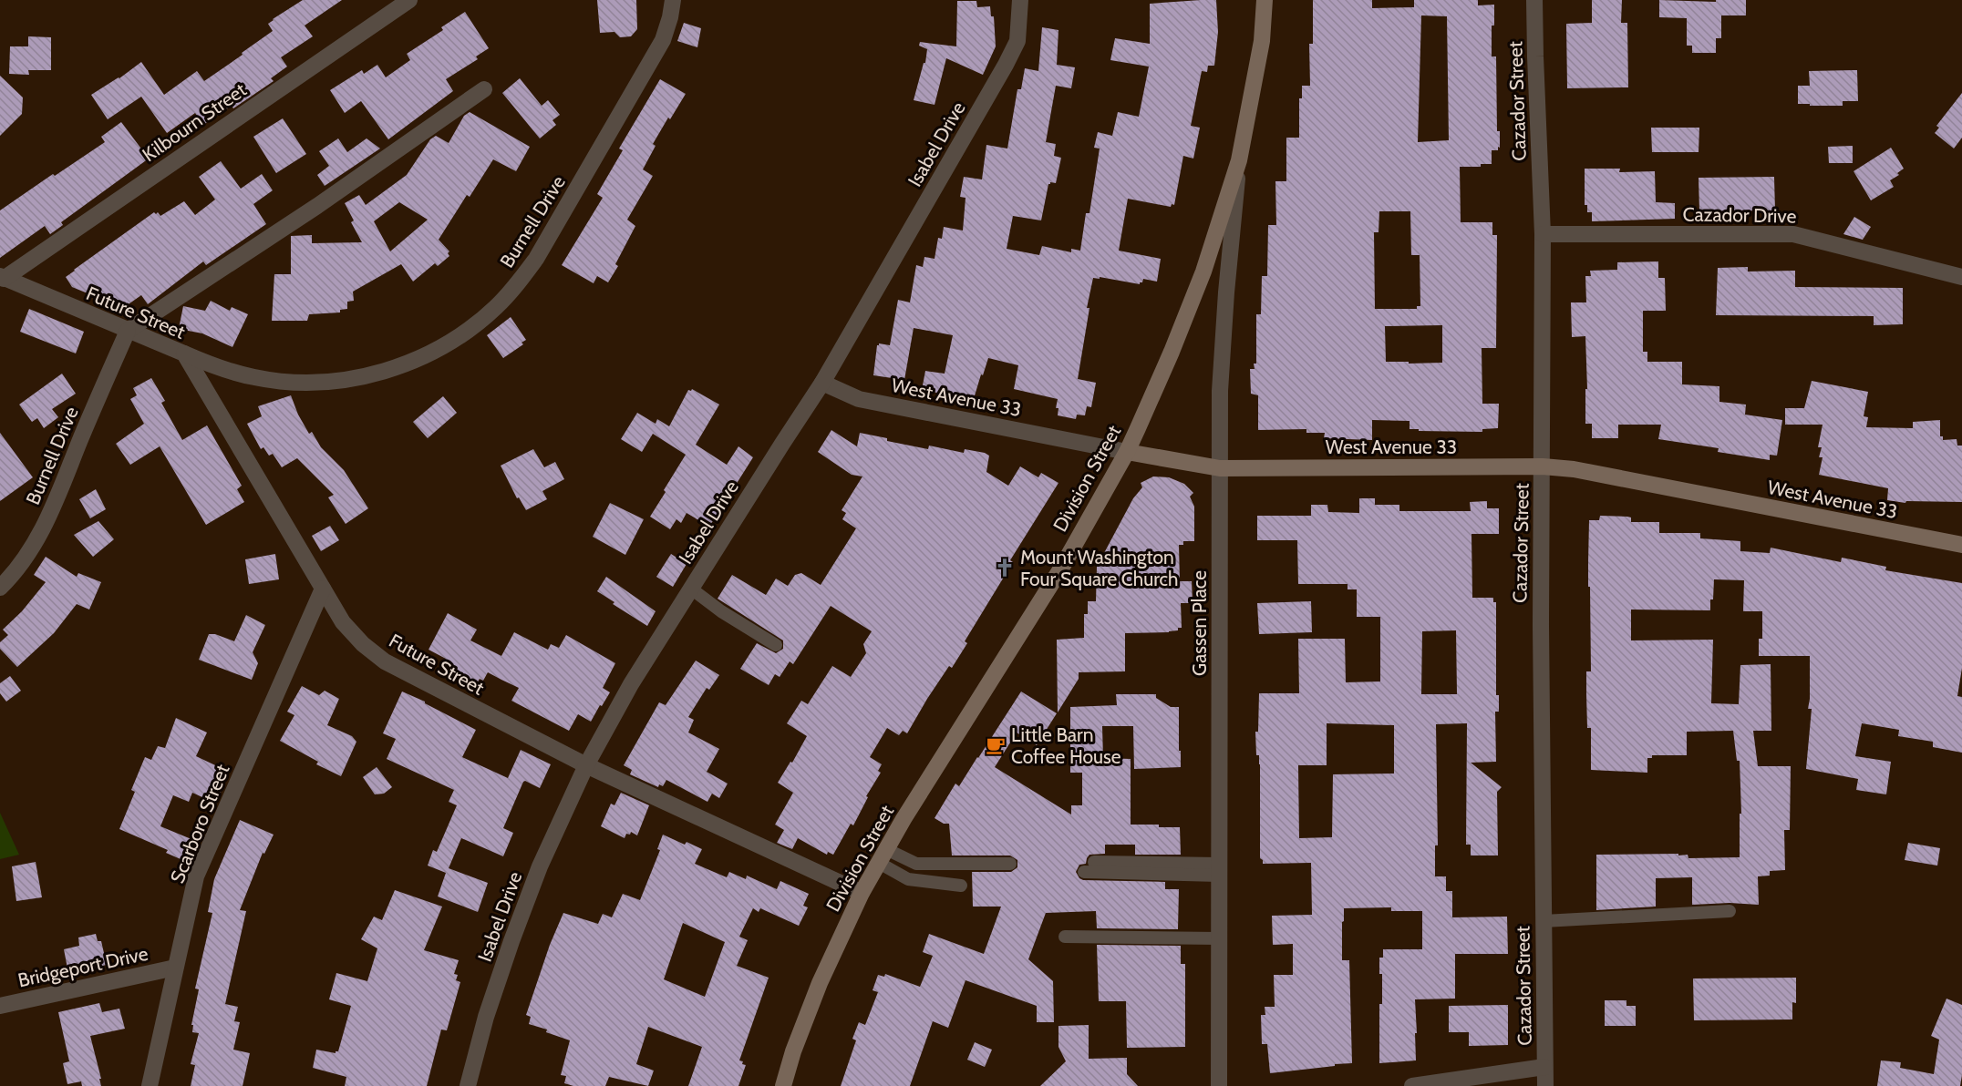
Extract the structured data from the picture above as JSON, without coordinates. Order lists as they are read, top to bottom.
{
  "streets": {
    "street": [
      "Cazador Street",
      "Kilbourn Street",
      "Isabel Drive",
      "Cazador Drive",
      "Burnell Drive",
      "Future Street",
      "West Avenue 33",
      "Division Street",
      "Gassen Place",
      "Scarboro Street",
      "Bridgeport Drive"
    ]
  },
  "crossings": [
    ["Cazador Street", "Cazador Drive"],
    ["Cazador Street", "West Avenue 33"],
    ["Kilbourn Street", "Future Street"],
    ["Isabel Drive", "Future Street"],
    ["Isabel Drive", "West Avenue 33"],
    ["Burnell Drive", "Future Street"],
    ["Future Street", "Division Street"],
    ["Future Street", "Scarboro Street"],
    ["West Avenue 33", "Division Street"],
    ["West Avenue 33", "Gassen Place"],
    ["Division Street", "Gassen Place"],
    ["Scarboro Street", "Bridgeport Drive"]
  ],
  "places": {
    "church": ["Mount Washington Four Square Church"],
    "cafe": ["Little Barn Coffee House"]
  }
}
